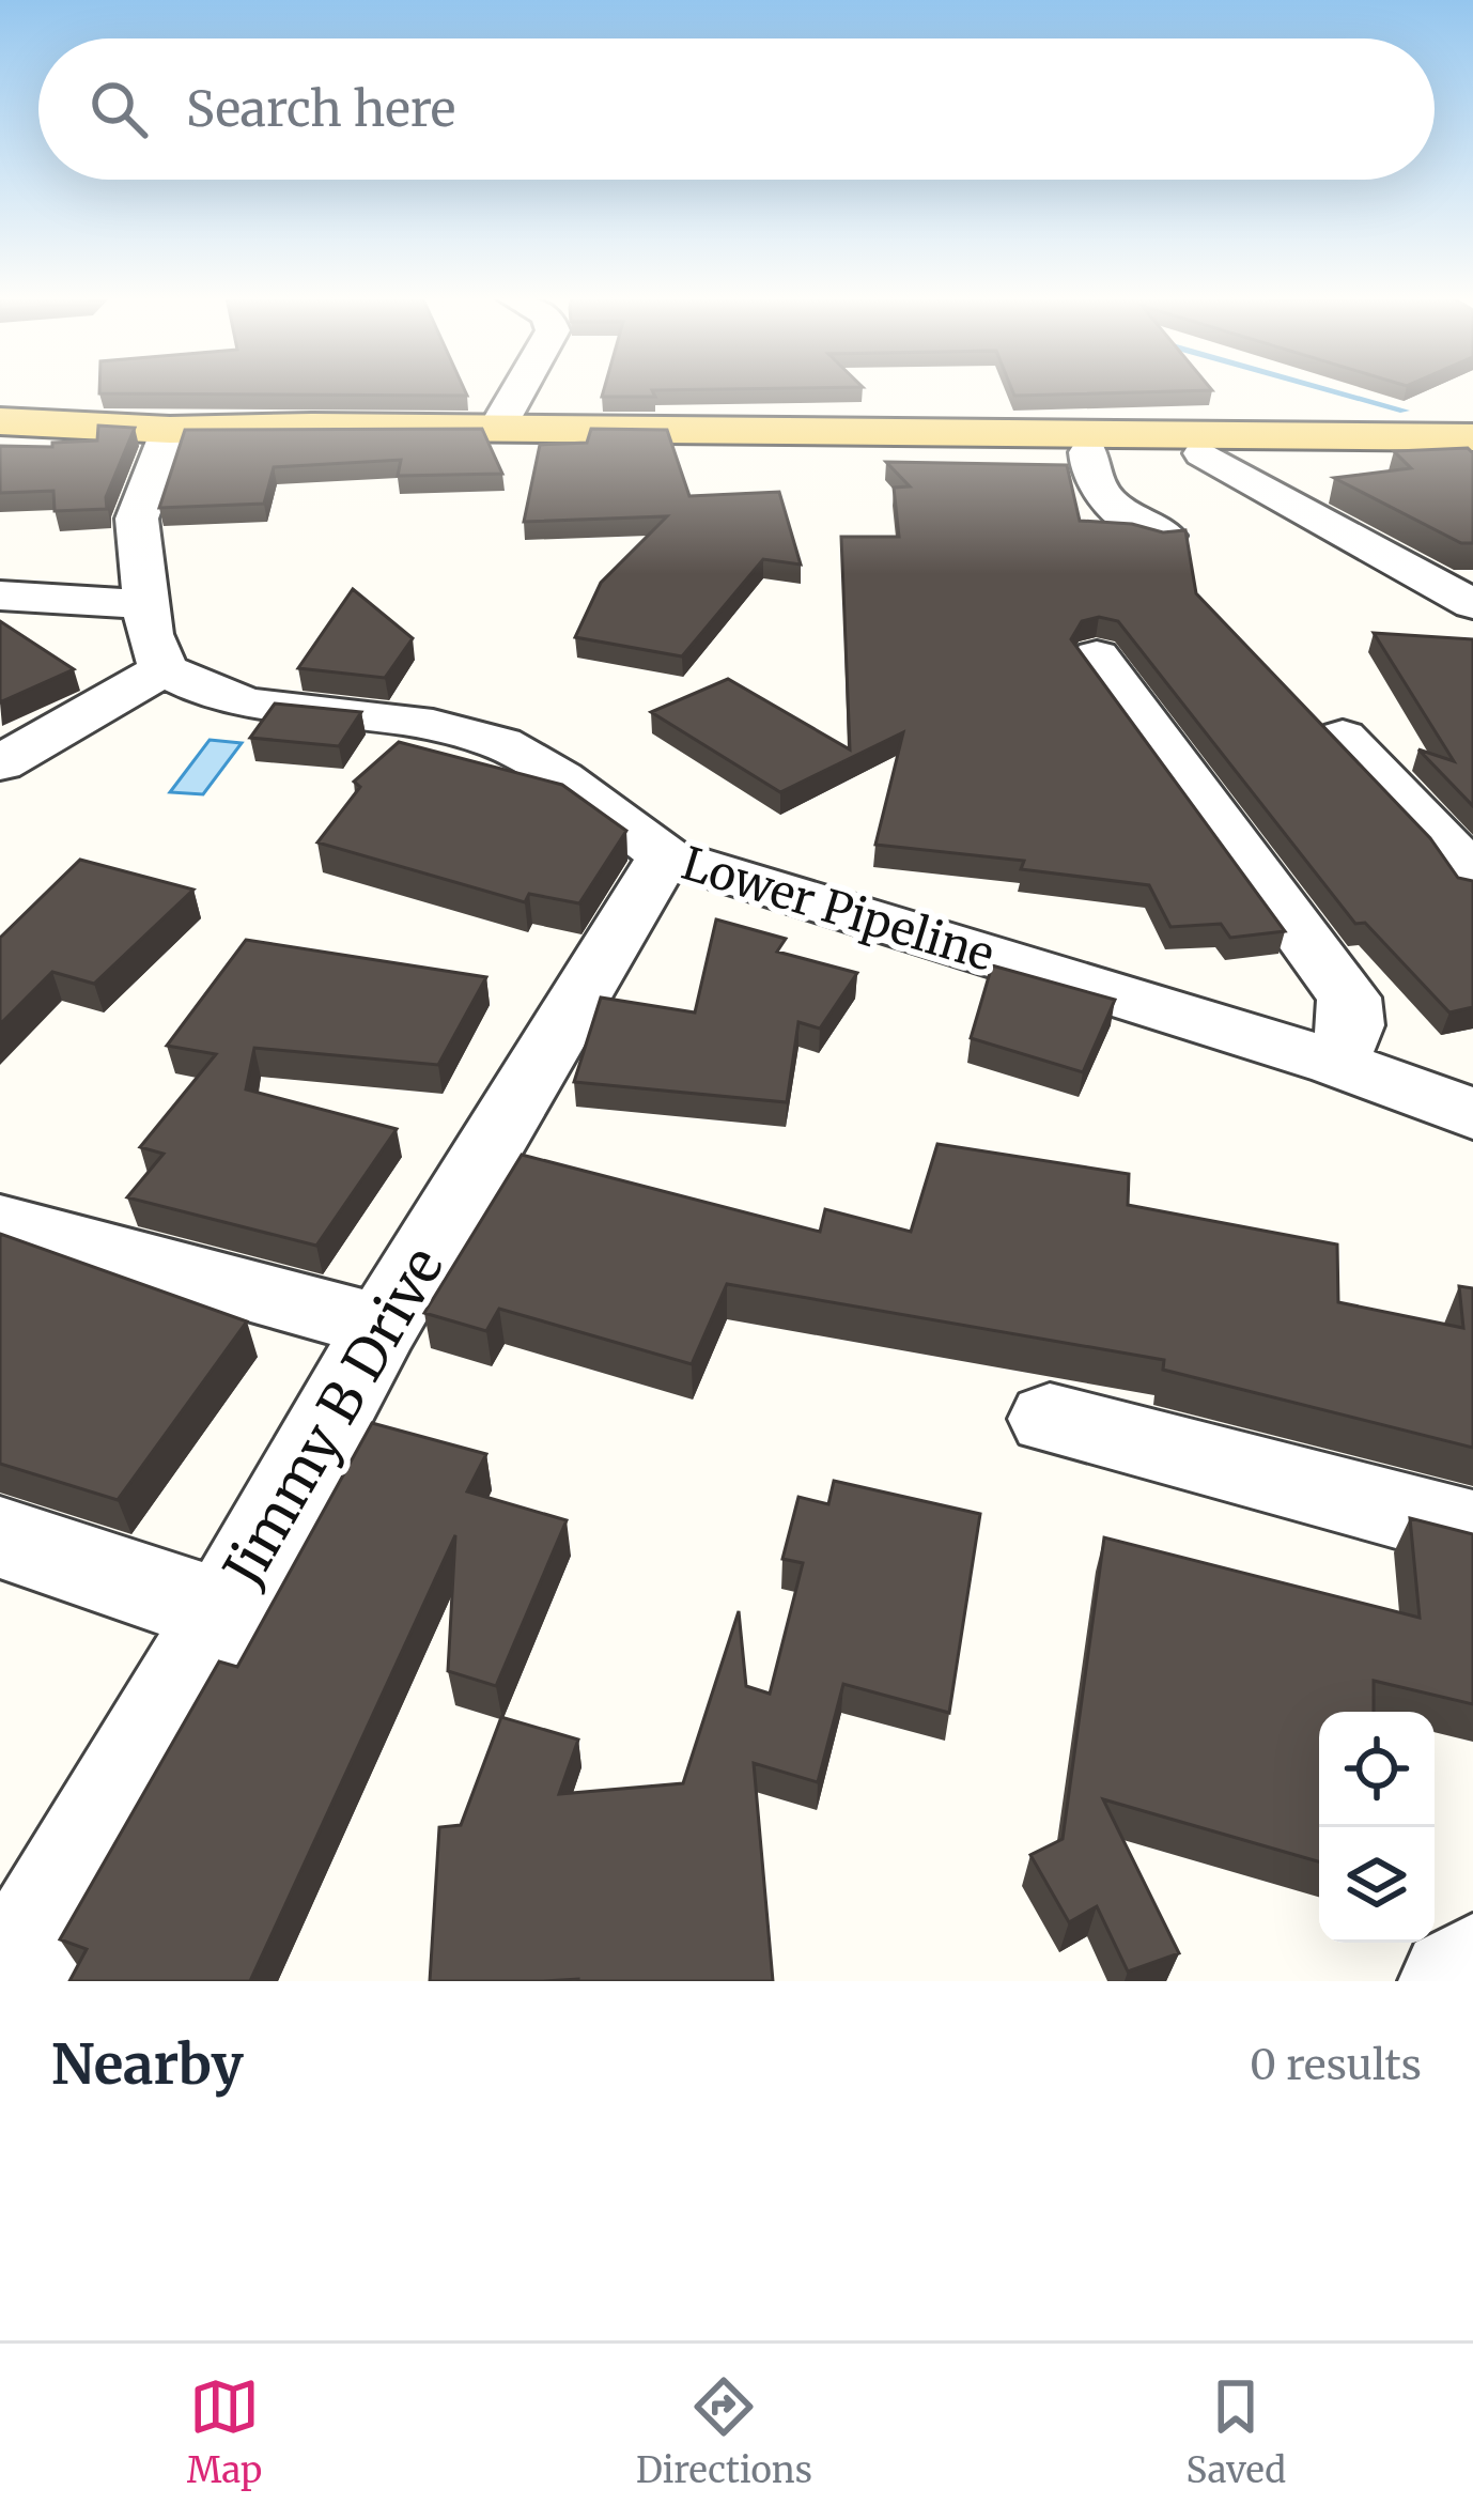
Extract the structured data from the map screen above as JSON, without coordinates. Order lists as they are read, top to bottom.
{
  "streets": {
    "street": ["Lower Pipeline", "Jimmy B Drive"]
  },
  "crossings": [
    ["Lower Pipeline", "Jimmy B Drive"]
  ],
  "page": {
    "search": "Search here",
    "heading": ["Nearby", "0 results"],
    "nav": ["Map", "Directions", "Saved"]
  }
}
